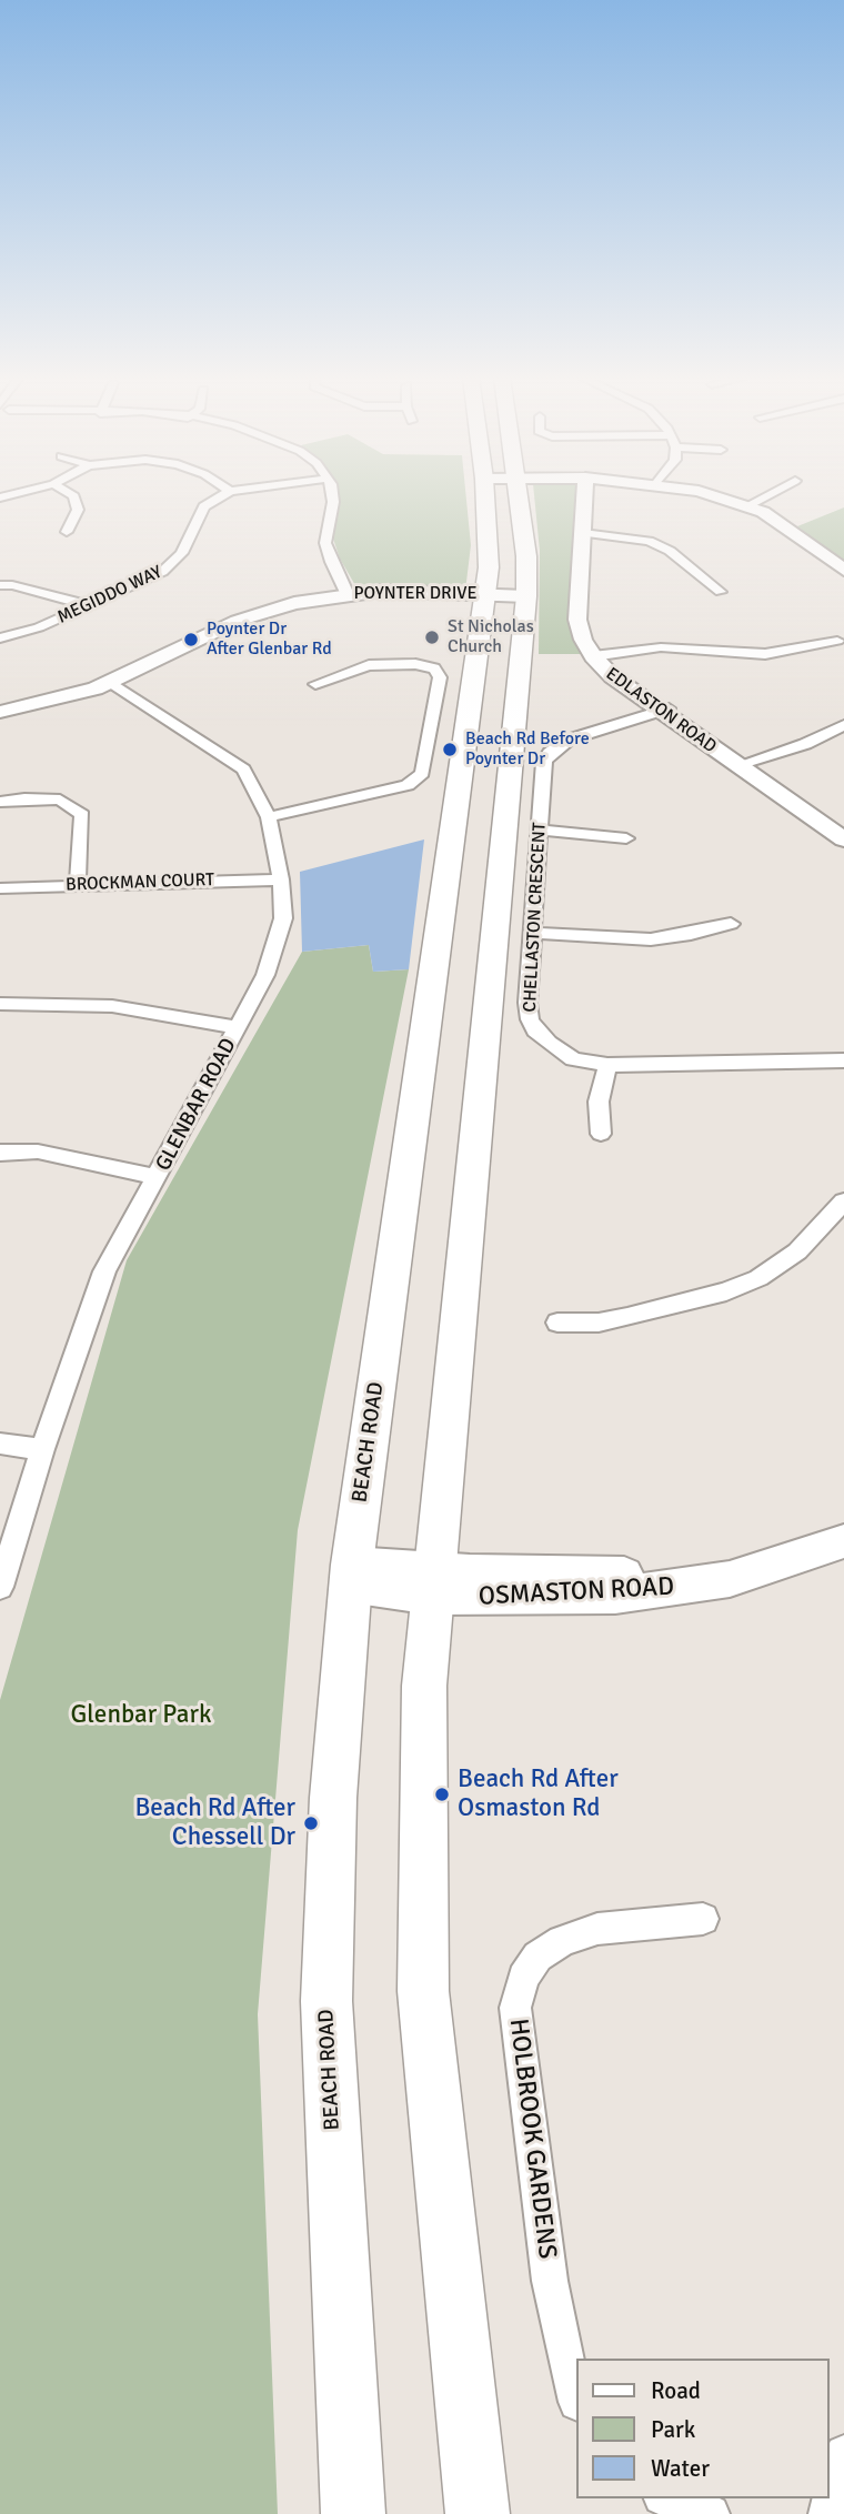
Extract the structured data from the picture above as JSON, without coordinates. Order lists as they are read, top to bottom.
{
  "streets": {
    "main road": ["BEACH ROAD"],
    "street": [
      "POYNTER DRIVE",
      "MEGIDDO WAY",
      "EDLASTON ROAD",
      "BROCKMAN COURT",
      "CHELLASTON CRESCENT",
      "GLENBAR ROAD",
      "OSMASTON ROAD",
      "HOLBROOK GARDENS"
    ]
  },
  "crossings": [
    ["POYNTER DRIVE", "GLENBAR ROAD"],
    ["POYNTER DRIVE", "BEACH ROAD"],
    ["EDLASTON ROAD", "CHELLASTON CRESCENT"],
    ["BROCKMAN COURT", "GLENBAR ROAD"],
    ["BEACH ROAD", "OSMASTON ROAD"]
  ],
  "parks": ["Glenbar Park"],
  "places": [
    "St Nicholas Church",
    "Poynter Dr After Glenbar Rd",
    "Beach Rd Before Poynter Dr",
    "Beach Rd After Osmaston Rd",
    "Beach Rd After Chessell Dr"
  ],
  "legend": ["Road", "Park", "Water"]
}
